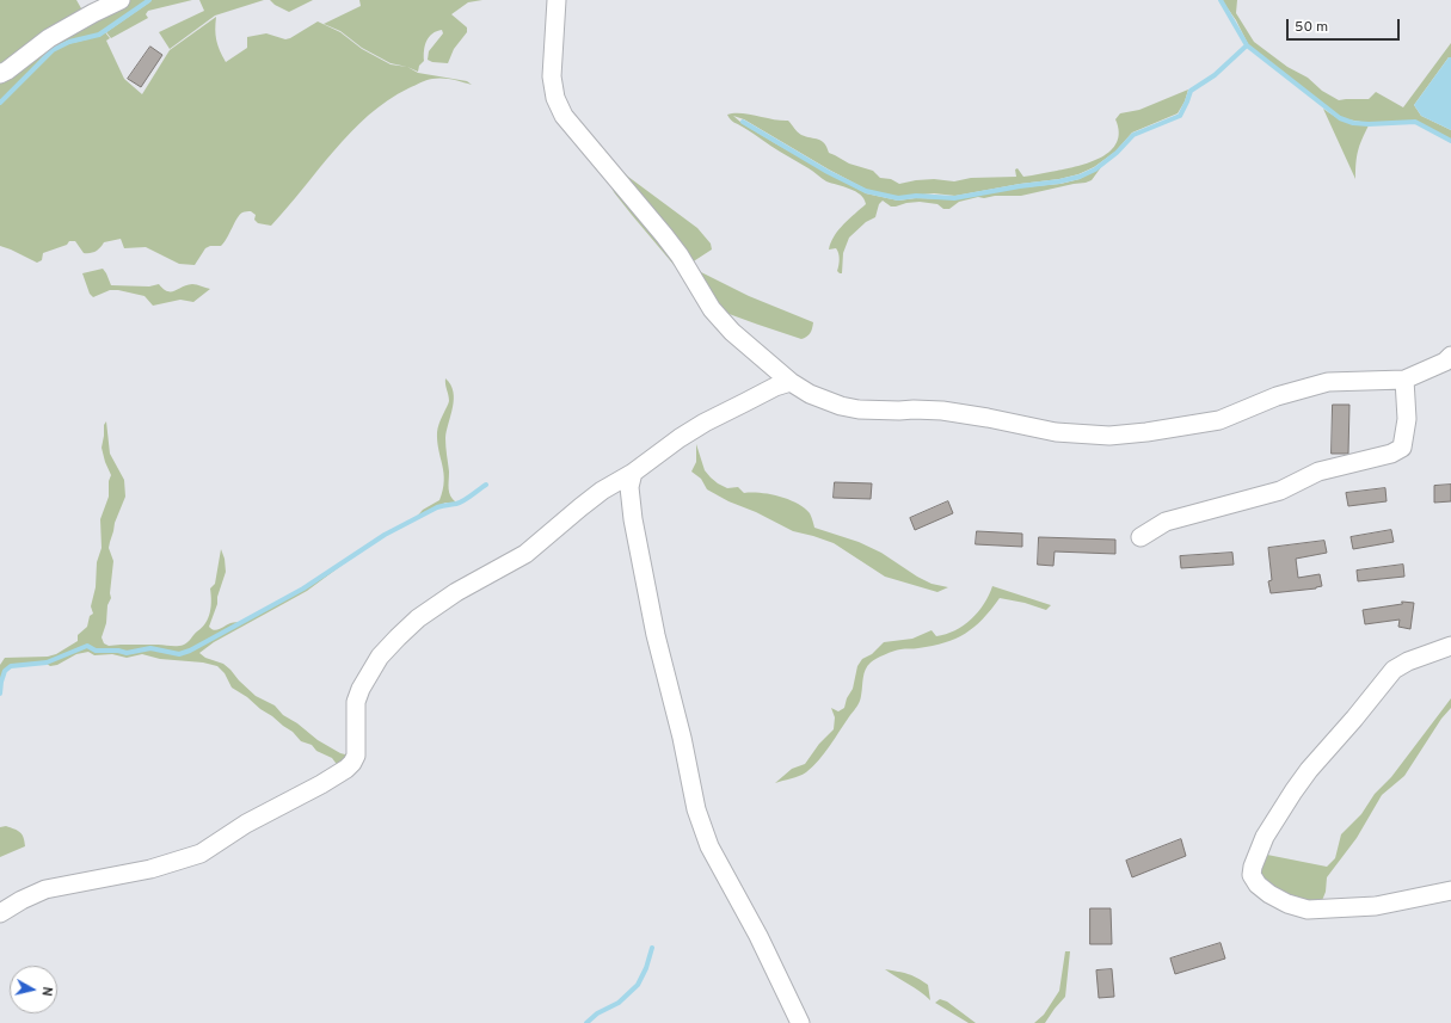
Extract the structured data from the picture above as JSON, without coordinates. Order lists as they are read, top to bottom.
{
  "scale_bar": "50 m",
  "north": "right"
}
